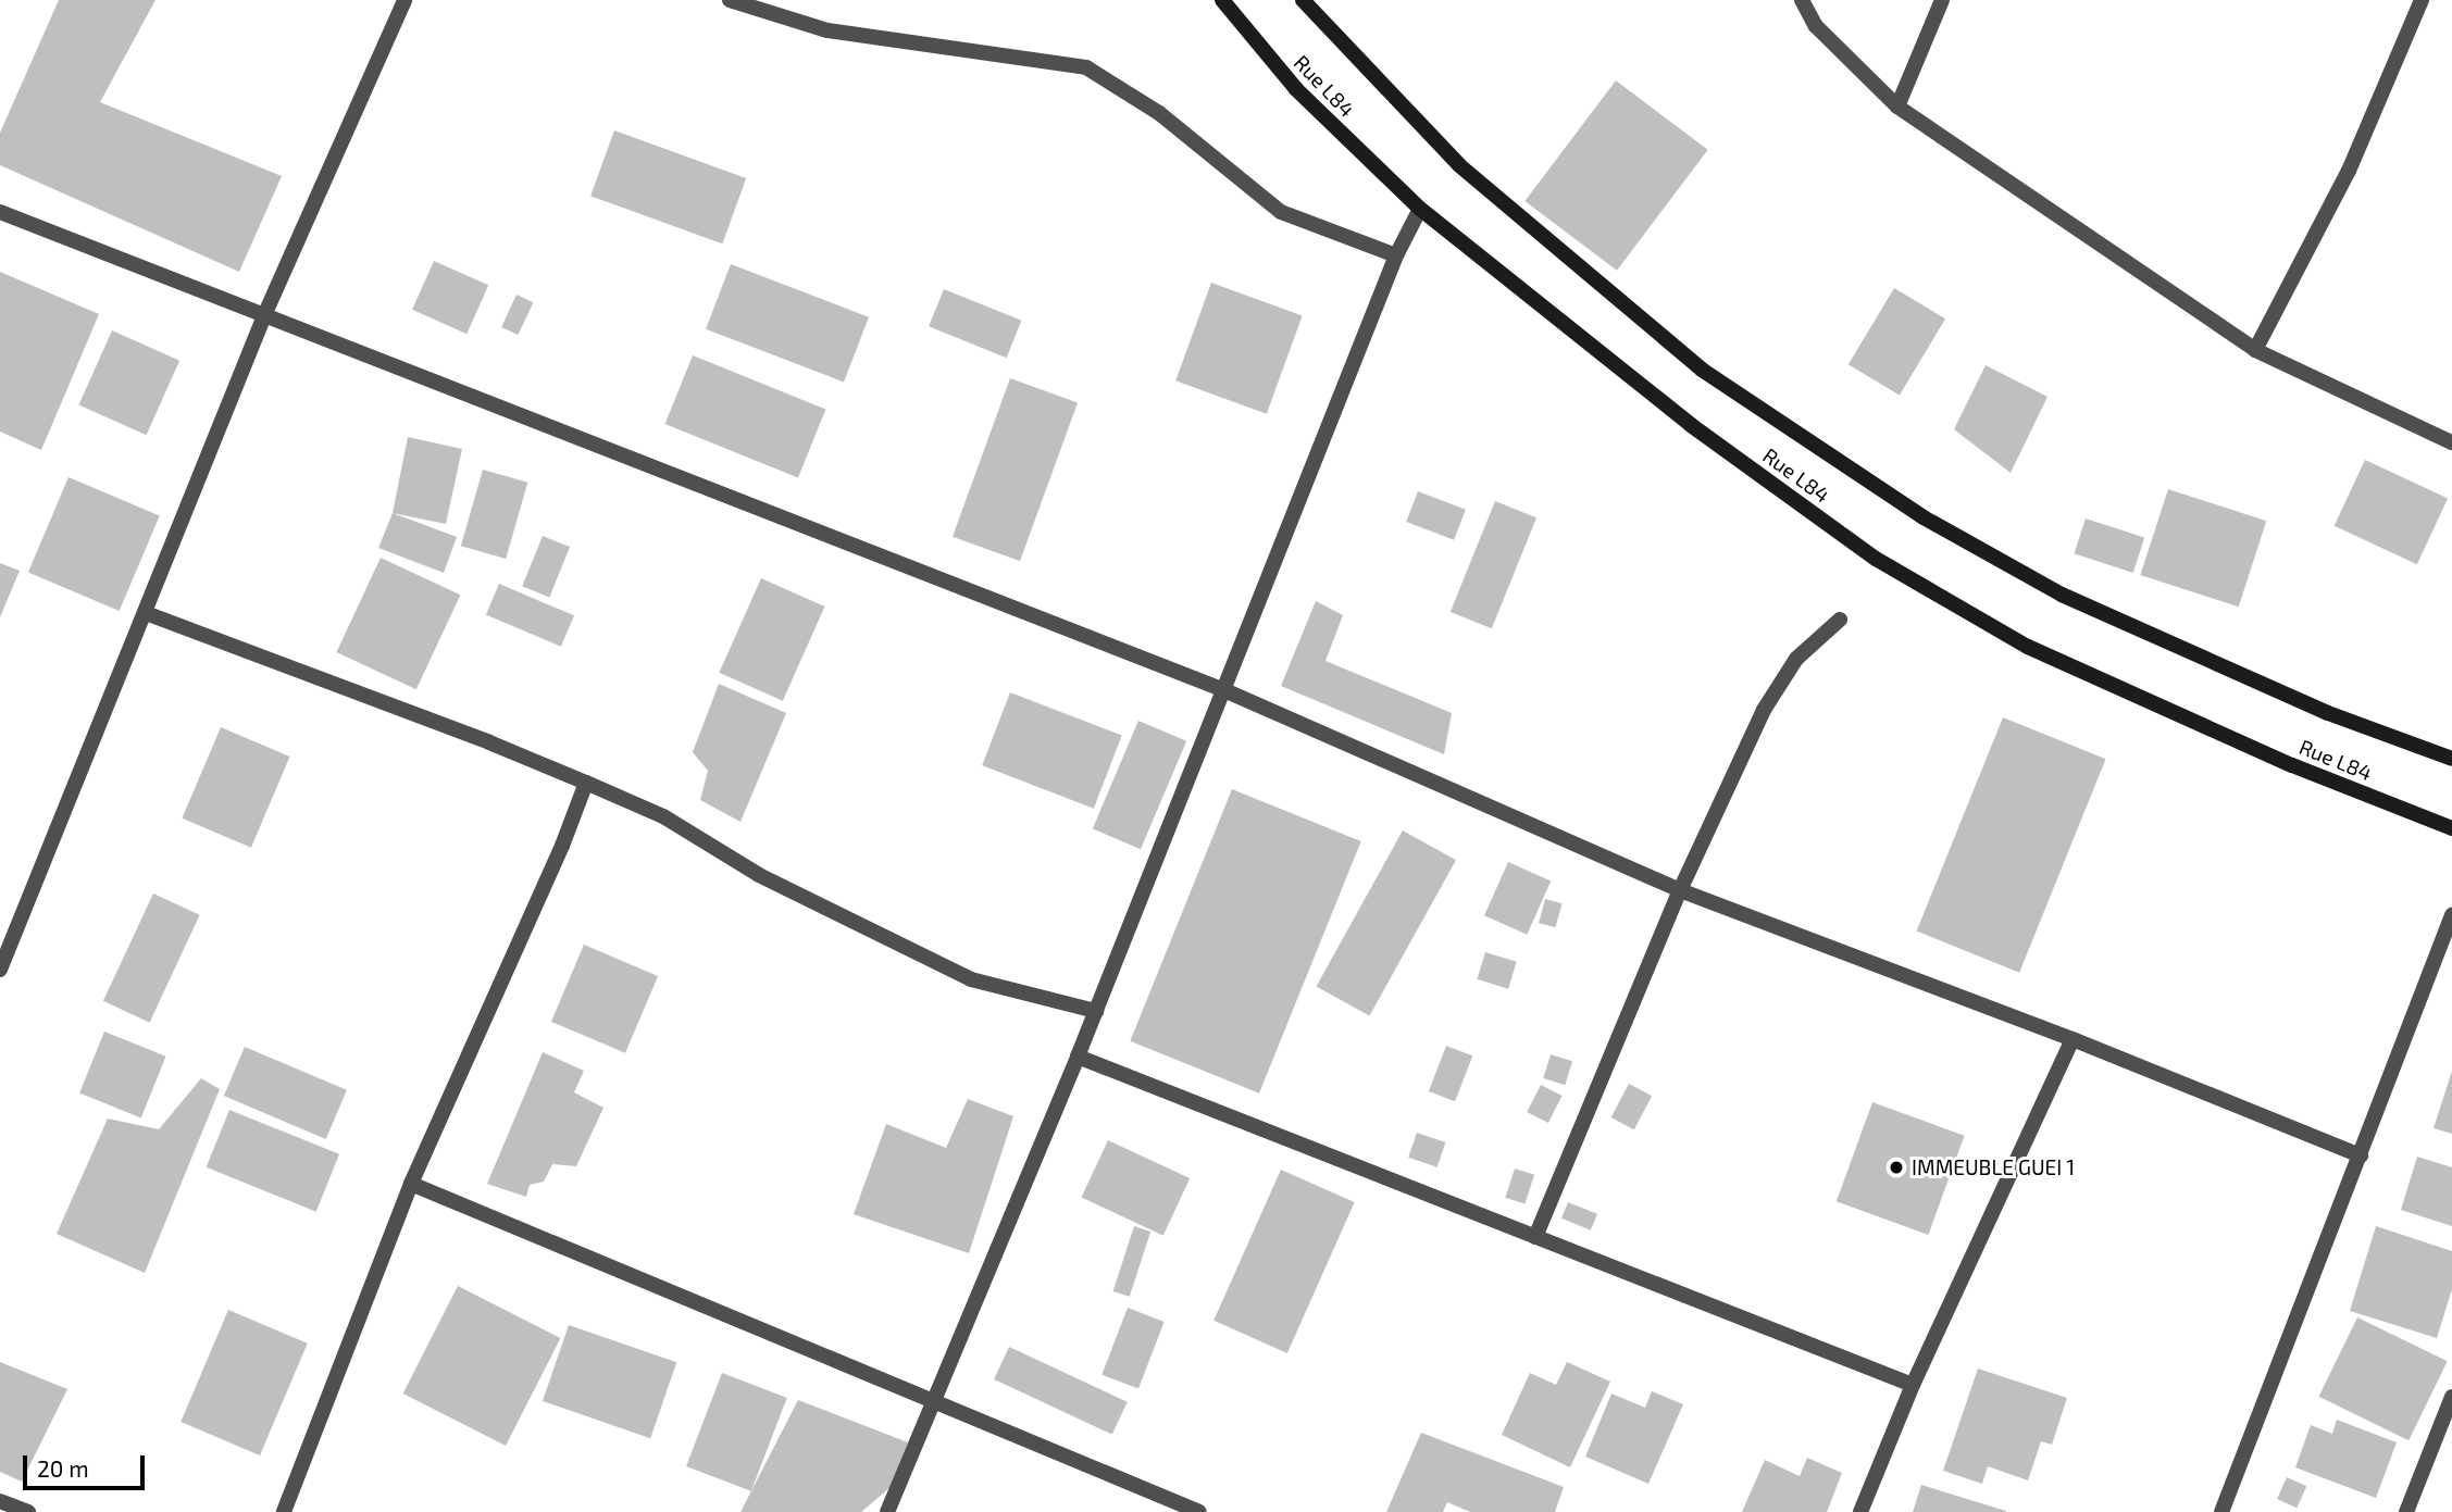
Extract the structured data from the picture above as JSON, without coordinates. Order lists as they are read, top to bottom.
{
  "streets": {
    "main road": ["Rue L84"]
  },
  "places": ["IMMEUBLE GUEI 1"],
  "scale_bar": "20 m"
}
